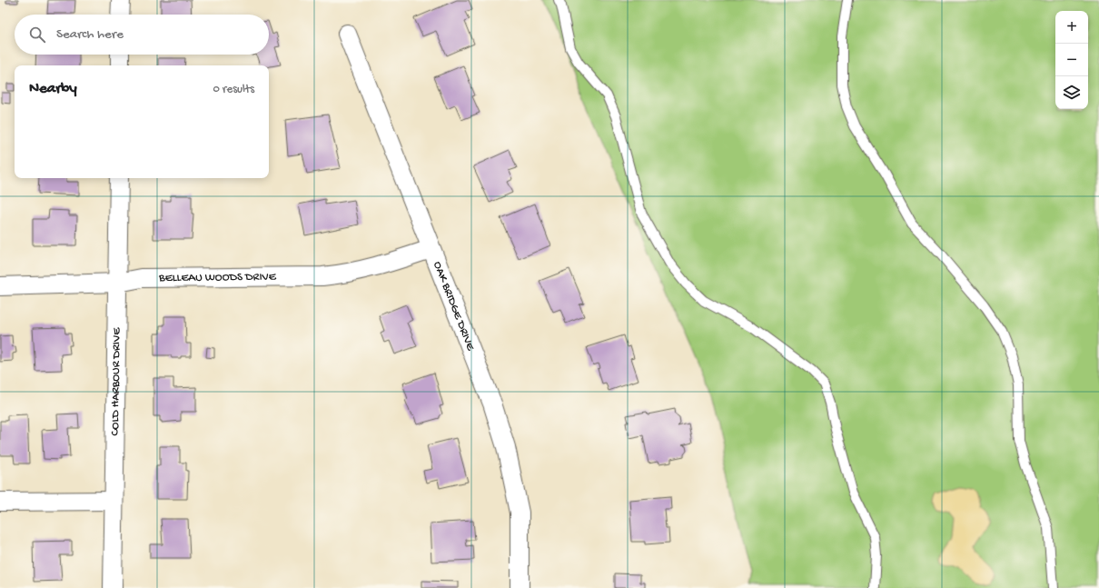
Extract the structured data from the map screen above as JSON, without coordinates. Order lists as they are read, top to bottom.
{
  "streets": {
    "street": ["BELLEAU WOODS DRIVE", "OAK BRIDGE DRIVE", "COLD HARBOUR DRIVE"]
  },
  "crossings": [
    ["BELLEAU WOODS DRIVE", "OAK BRIDGE DRIVE"],
    ["BELLEAU WOODS DRIVE", "COLD HARBOUR DRIVE"]
  ],
  "page": {
    "map_buttons": ["+", "−"],
    "search": "Search here",
    "heading": ["Nearby", "0 results"]
  }
}
